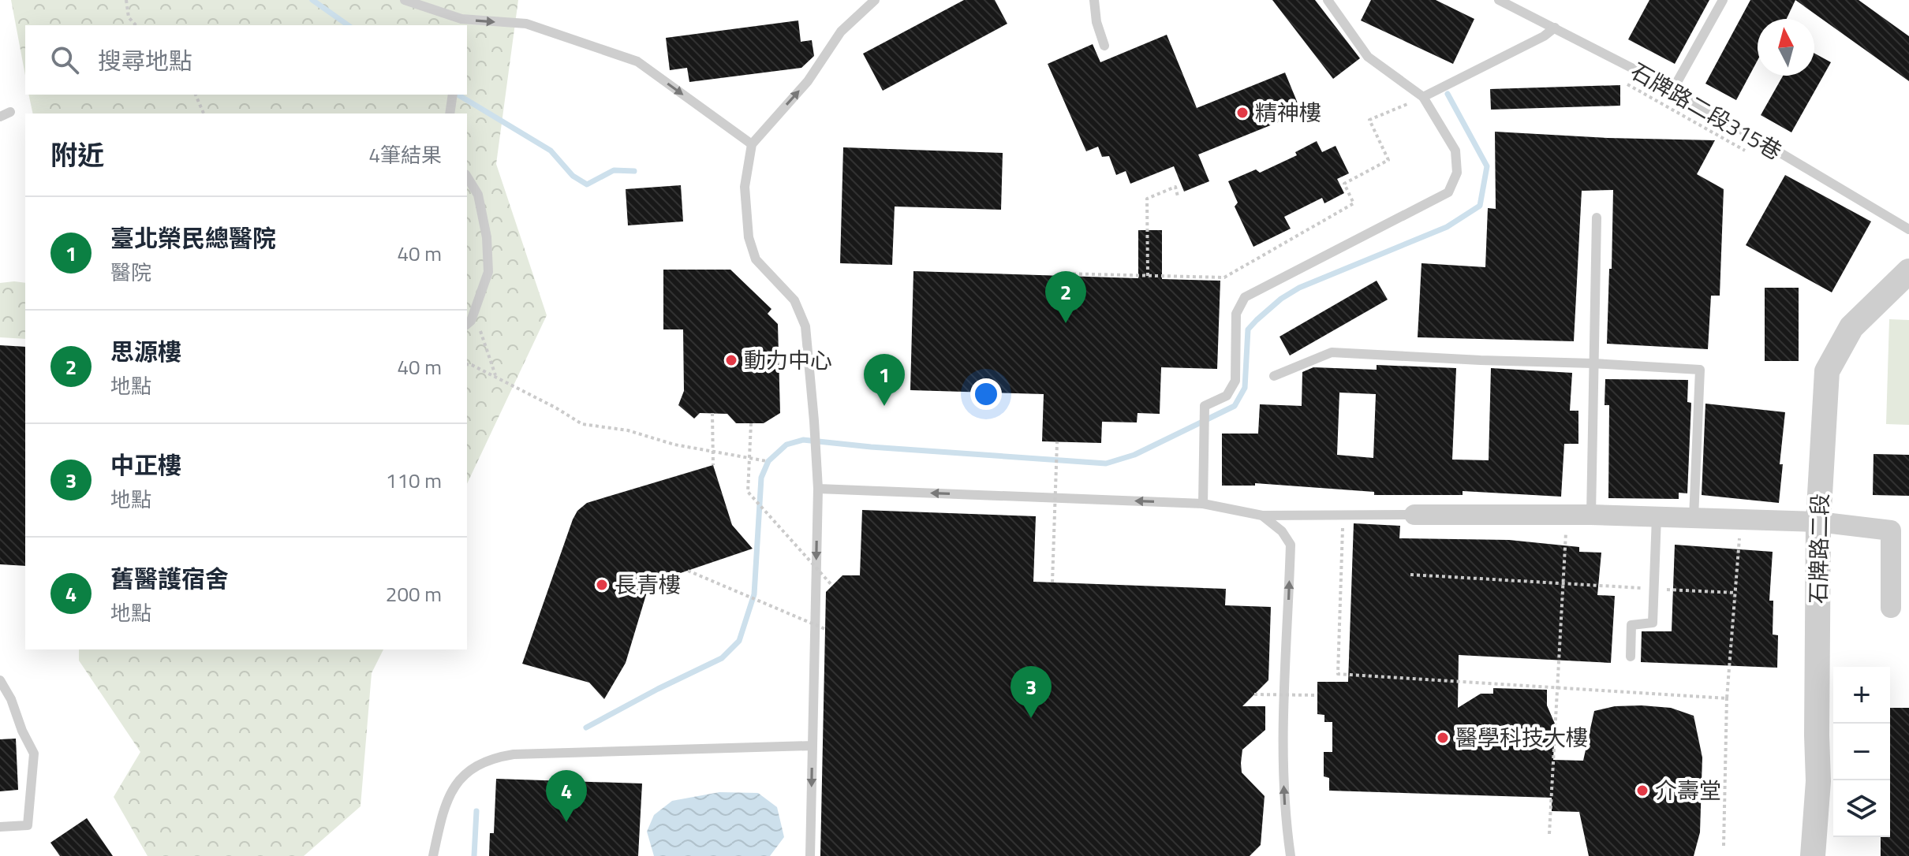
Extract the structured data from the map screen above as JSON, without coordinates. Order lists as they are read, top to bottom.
{
  "streets": {
    "street": ["石牌路二段"],
    "lane": ["石牌路二段315巷"]
  },
  "places": [
    "精神樓",
    "動力中心",
    "長青樓",
    "醫學科技大樓",
    "介壽堂"
  ],
  "north": "top",
  "page": {
    "search": "搜尋地點",
    "heading": ["附近", "4筆結果"],
    "list": [
      {
        "mark": "1",
        "name": "臺北榮民總醫院",
        "note": "醫院",
        "value": "40 m"
      },
      {
        "mark": "2",
        "name": "思源樓",
        "note": "地點",
        "value": "40 m"
      },
      {
        "mark": "3",
        "name": "中正樓",
        "note": "地點",
        "value": "110 m"
      },
      {
        "mark": "4",
        "name": "舊醫護宿舍",
        "note": "地點",
        "value": "200 m"
      }
    ],
    "pins": [
      "2",
      "1",
      "3",
      "4"
    ],
    "map_buttons": ["+", "−"]
  }
}
